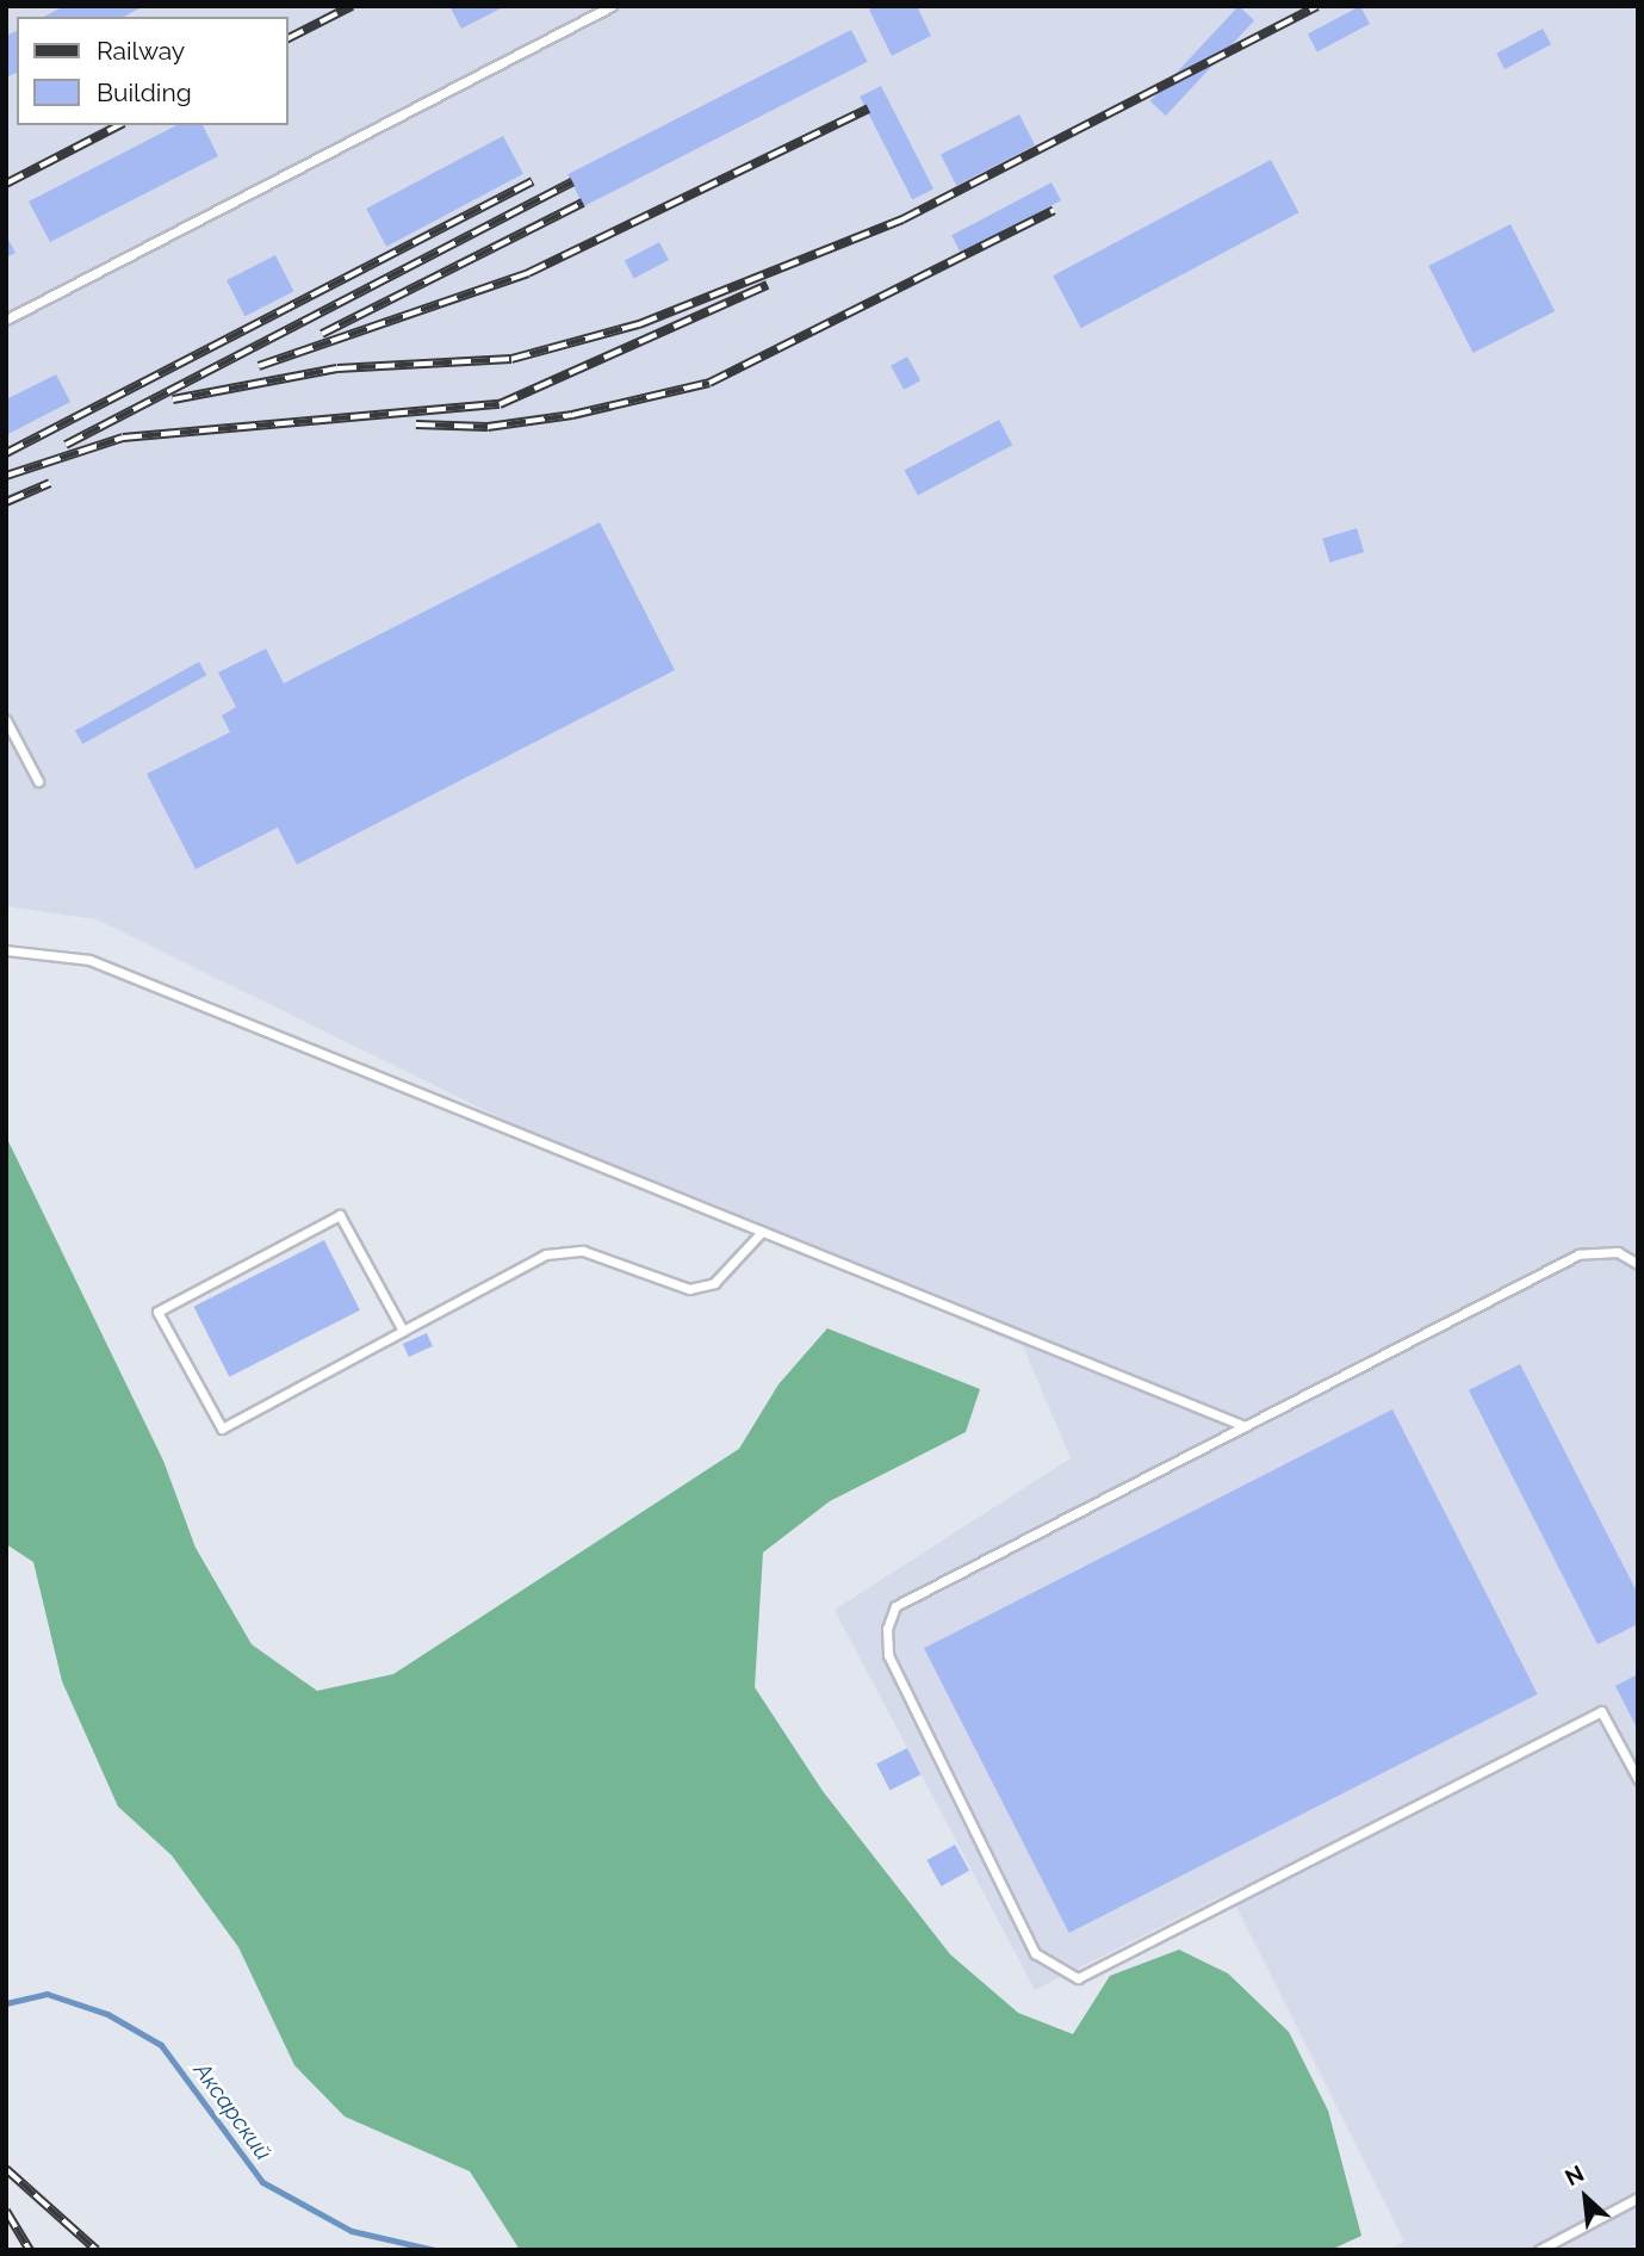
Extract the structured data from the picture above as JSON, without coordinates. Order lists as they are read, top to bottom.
{
  "water": ["Аксарский"],
  "legend": ["Railway", "Building"],
  "north": "top left"
}
